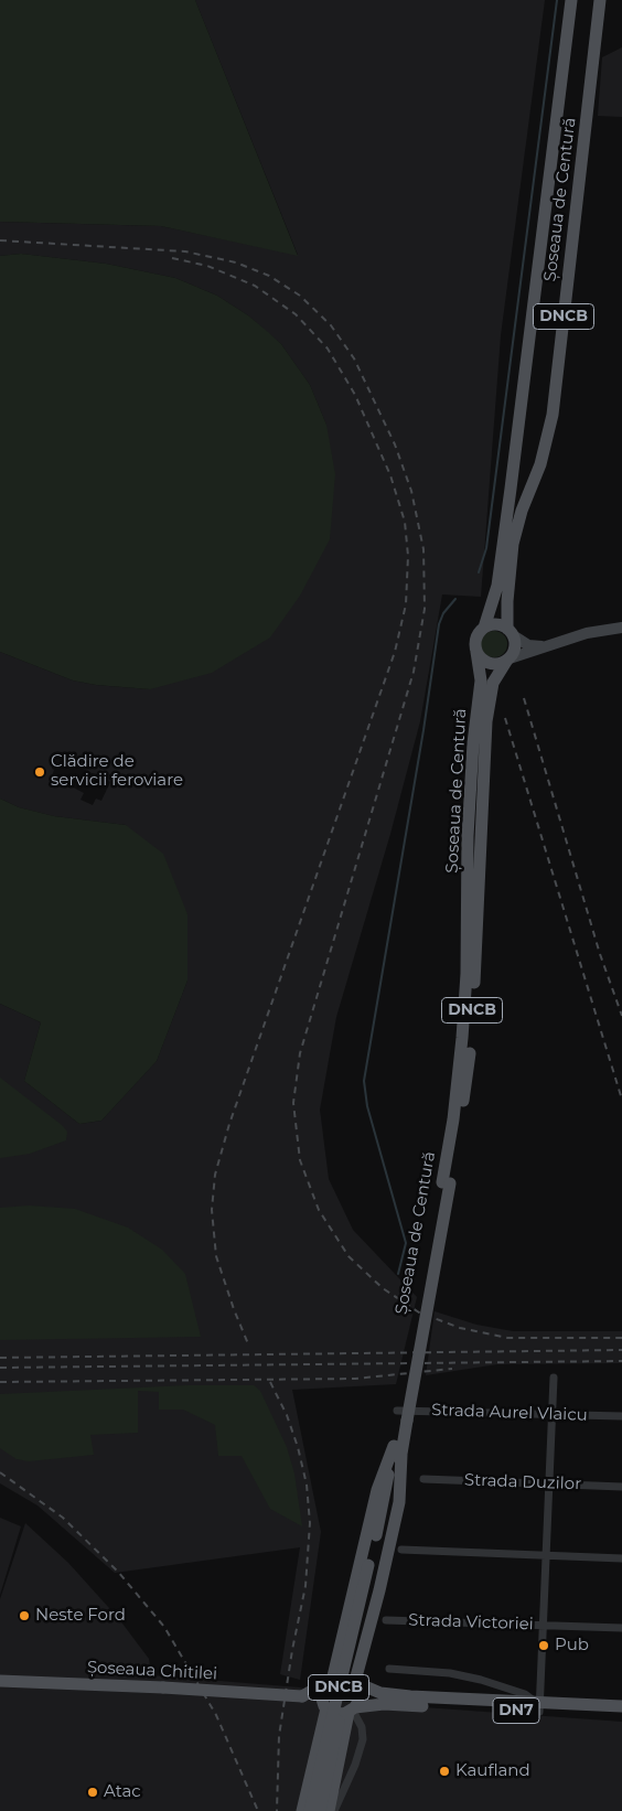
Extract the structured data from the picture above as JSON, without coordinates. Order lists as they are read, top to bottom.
{
  "streets": {
    "main road": [
      "Șoseaua de Centură",
      "DNCB",
      "Șoseaua Chitilei",
      "DN7"
    ],
    "street": ["Strada Aurel Vlaicu", "Strada Duzilor", "Strada Victoriei"]
  },
  "crossings": [
    ["Șoseaua de Centură", "Strada Aurel Vlaicu"],
    ["Șoseaua Chitilei", "DN7"]
  ],
  "places": [
    "Clădire de servicii feroviare",
    "Neste Ford",
    "Pub",
    "Kaufland",
    "Atac"
  ]
}
